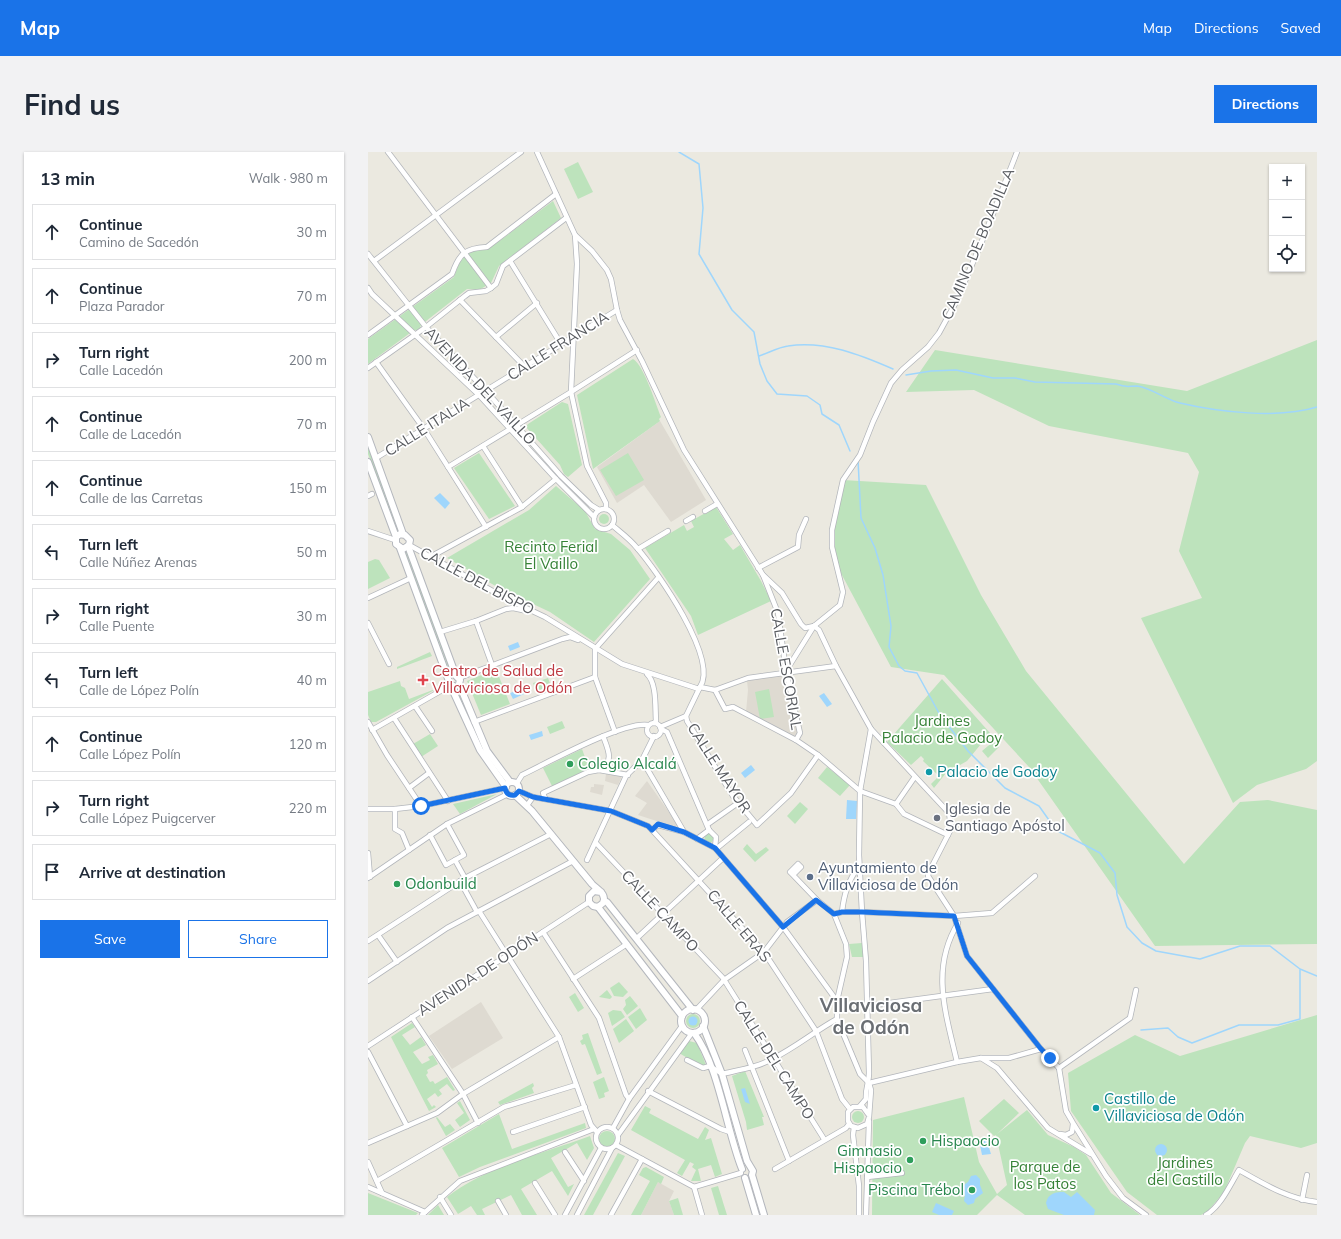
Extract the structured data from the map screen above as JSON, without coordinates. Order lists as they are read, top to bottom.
{
  "streets": {
    "street": [
      "CAMINO DE BOADILLA",
      "CALLE FRANCIA",
      "AVENIDA DEL VAILLO",
      "CALLE ITALIA",
      "CALLE DEL BISPO",
      "CALLE ESCORIAL",
      "CALLE MAYOR",
      "CALLE CAMPO",
      "CALLE ERAS",
      "AVENIDA DE ODÓN",
      "CALLE DEL CAMPO"
    ]
  },
  "crossings": [
    ["CALLE FRANCIA", "AVENIDA DEL VAILLO"],
    ["CALLE FRANCIA", "CALLE ITALIA"],
    ["AVENIDA DEL VAILLO", "CALLE ITALIA"],
    ["AVENIDA DEL VAILLO", "CALLE MAYOR"],
    ["CALLE CAMPO", "CALLE DEL CAMPO"]
  ],
  "districts": ["Villaviciosa de Odón"],
  "parks": [
    "Recinto Ferial El Vaillo",
    "Jardines Palacio de Godoy",
    "Jardines del Castillo",
    "Parque de los Patos"
  ],
  "places": {
    "health": ["Centro de Salud de Villaviciosa de Odón"],
    "other": [
      "Colegio Alcalá",
      "Palacio de Godoy",
      "Iglesia de Santiago Apóstol",
      "Ayuntamiento de Villaviciosa de Odón",
      "Odonbuild",
      "Castillo de Villaviciosa de Odón",
      "Hispaocio",
      "Gimnasio Hispaocio",
      "Piscina Trébol"
    ]
  },
  "page": {
    "header": "Map",
    "nav": ["Map", "Directions", "Saved"],
    "buttons": [
      "Directions",
      ["Save", "Share"]
    ],
    "title": "Find us",
    "heading": ["13 min", "Walk · 980 m"],
    "map_buttons": ["+", "−"],
    "list": [
      ["Continue", "Camino de Sacedón", "30 m"],
      ["Continue", "Plaza Parador", "70 m"],
      ["Turn right", "Calle Lacedón", "200 m"],
      ["Continue", "Calle de Lacedón", "70 m"],
      ["Continue", "Calle de las Carretas", "150 m"],
      ["Turn left", "Calle Núñez Arenas", "50 m"],
      ["Turn right", "Calle Puente", "30 m"],
      ["Turn left", "Calle de López Polín", "40 m"],
      ["Continue", "Calle López Polín", "120 m"],
      ["Turn right", "Calle López Puigcerver", "220 m"],
      "Arrive at destination"
    ]
  }
}
